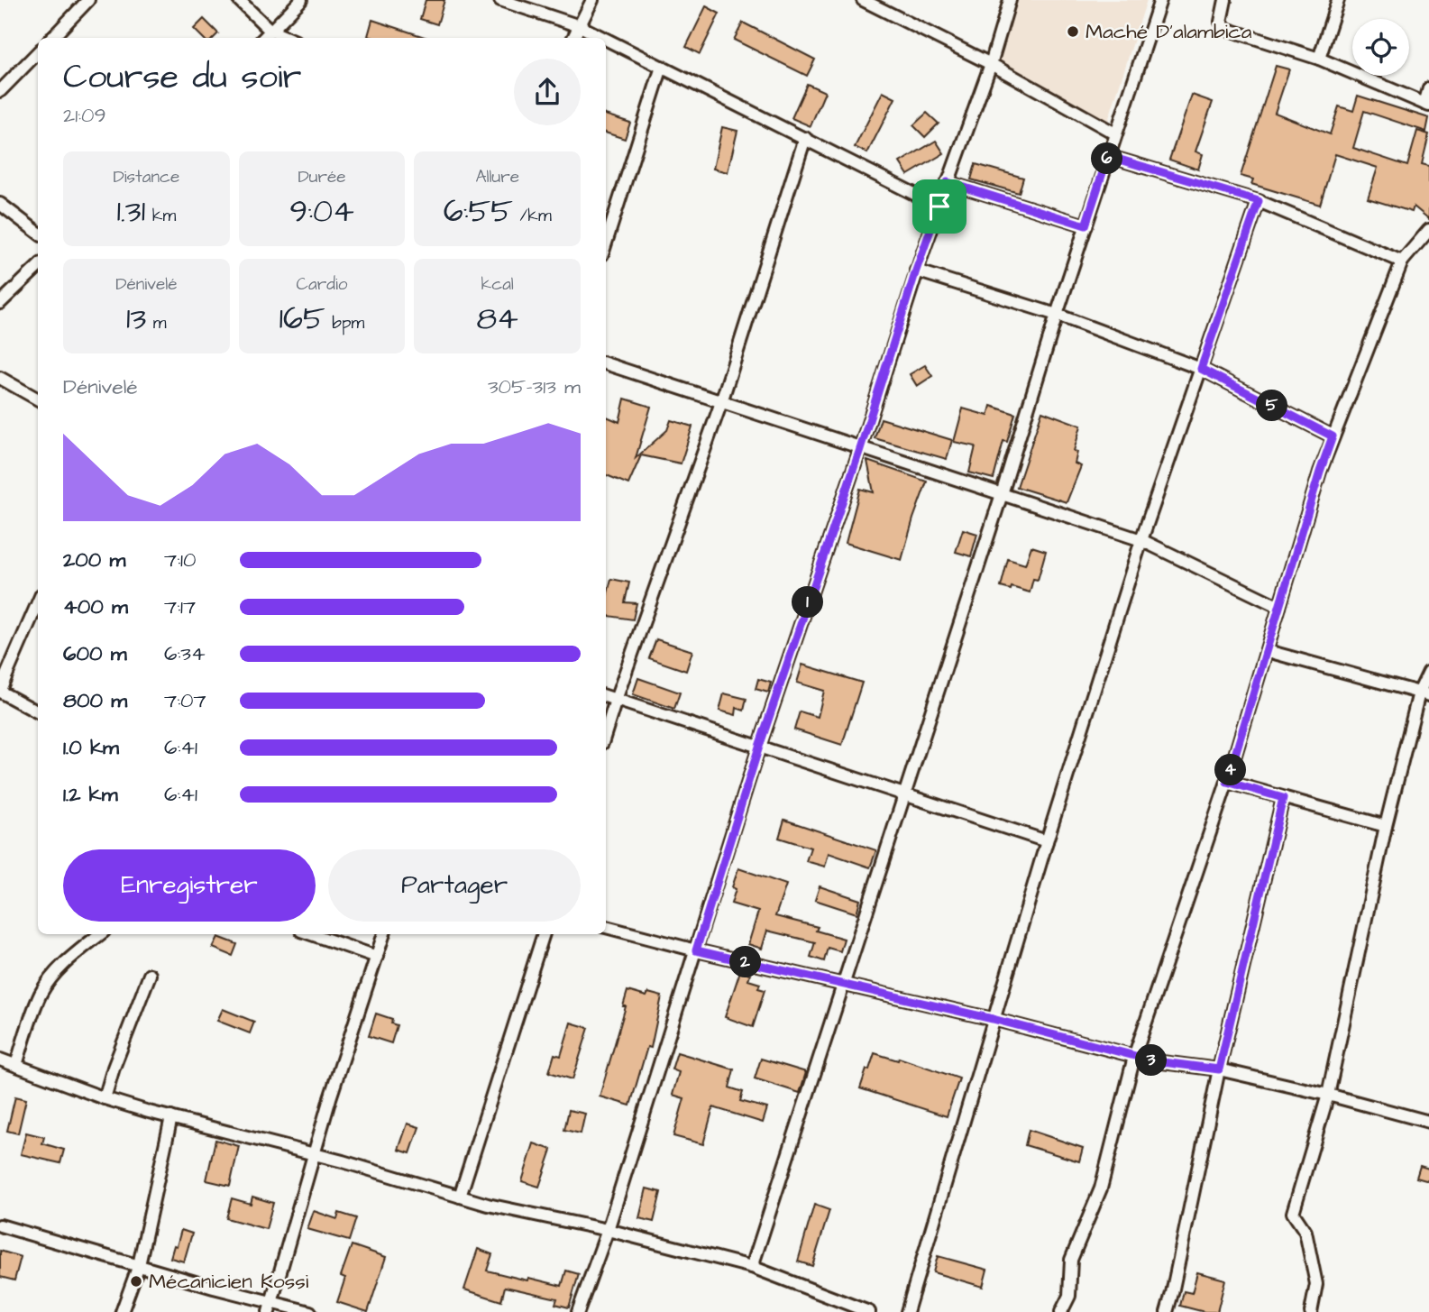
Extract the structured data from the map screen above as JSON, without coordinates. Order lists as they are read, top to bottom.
{
  "places": ["Maché D'alambica", "Mécanicien Kossi"],
  "page": {
    "heading": ["Course du soir", "21:09"],
    "pins": [
      "6",
      "5",
      "1",
      "4",
      "2",
      "3"
    ],
    "stats": [
      ["Distance", "1.31 km"],
      ["Durée", "9:04"],
      ["Allure", "6:55 /km"],
      ["Dénivelé", "13 m"],
      ["Cardio", "165 bpm"],
      ["kcal", "84"]
    ],
    "chart": ["Dénivelé", "305–313 m"],
    "list": [
      {
        "name": "200 m",
        "note": "7:10"
      },
      {
        "name": "400 m",
        "note": "7:17"
      },
      {
        "name": "600 m",
        "note": "6:34"
      },
      {
        "name": "800 m",
        "note": "7:07"
      },
      {
        "name": "1.0 km",
        "note": "6:41"
      },
      {
        "name": "1.2 km",
        "note": "6:41"
      }
    ],
    "buttons": ["Enregistrer", "Partager"]
  }
}
